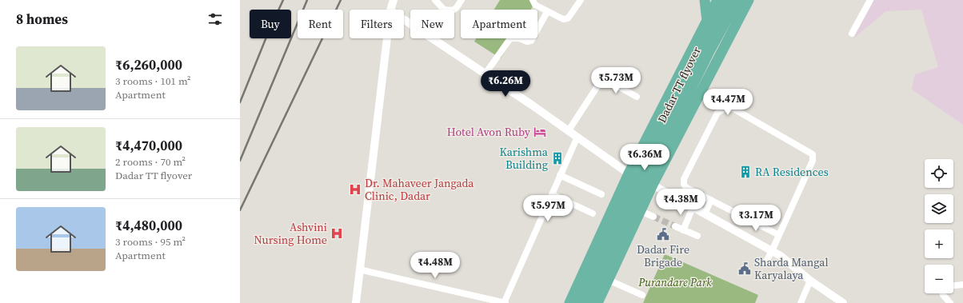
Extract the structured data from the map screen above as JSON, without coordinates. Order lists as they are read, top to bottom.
{
  "streets": {
    "highway": ["Dadar TT flyover"]
  },
  "parks": ["Purandare Park"],
  "places": {
    "hotel": ["Hotel Avon Ruby"],
    "building": ["Karishma Building", "RA Residences"],
    "hospital": ["Dr. Mahaveer Jangada Clinic, Dadar", "Ashvini Nursing Home"],
    "public building": ["Dadar Fire Brigade", "Sharda Mangal Karyalaya"]
  },
  "page": {
    "heading": "8 homes",
    "chip": [
      "Buy",
      "Rent",
      "Filters",
      "New",
      "Apartment"
    ],
    "list": [
      {
        "name": "₹6,260,000",
        "note": "3 rooms · 101 m² · Apartment"
      },
      {
        "name": "₹4,470,000",
        "note": "2 rooms · 70 m² · Dadar TT flyover"
      },
      {
        "name": "₹4,480,000",
        "note": "3 rooms · 95 m² · Apartment"
      }
    ],
    "price": [
      "₹5.73M",
      "₹6.26M",
      "₹4.47M",
      "₹6.36M",
      "₹4.38M",
      "₹5.97M",
      "₹3.17M",
      "₹4.48M"
    ],
    "map_buttons": ["+", "−"]
  }
}
